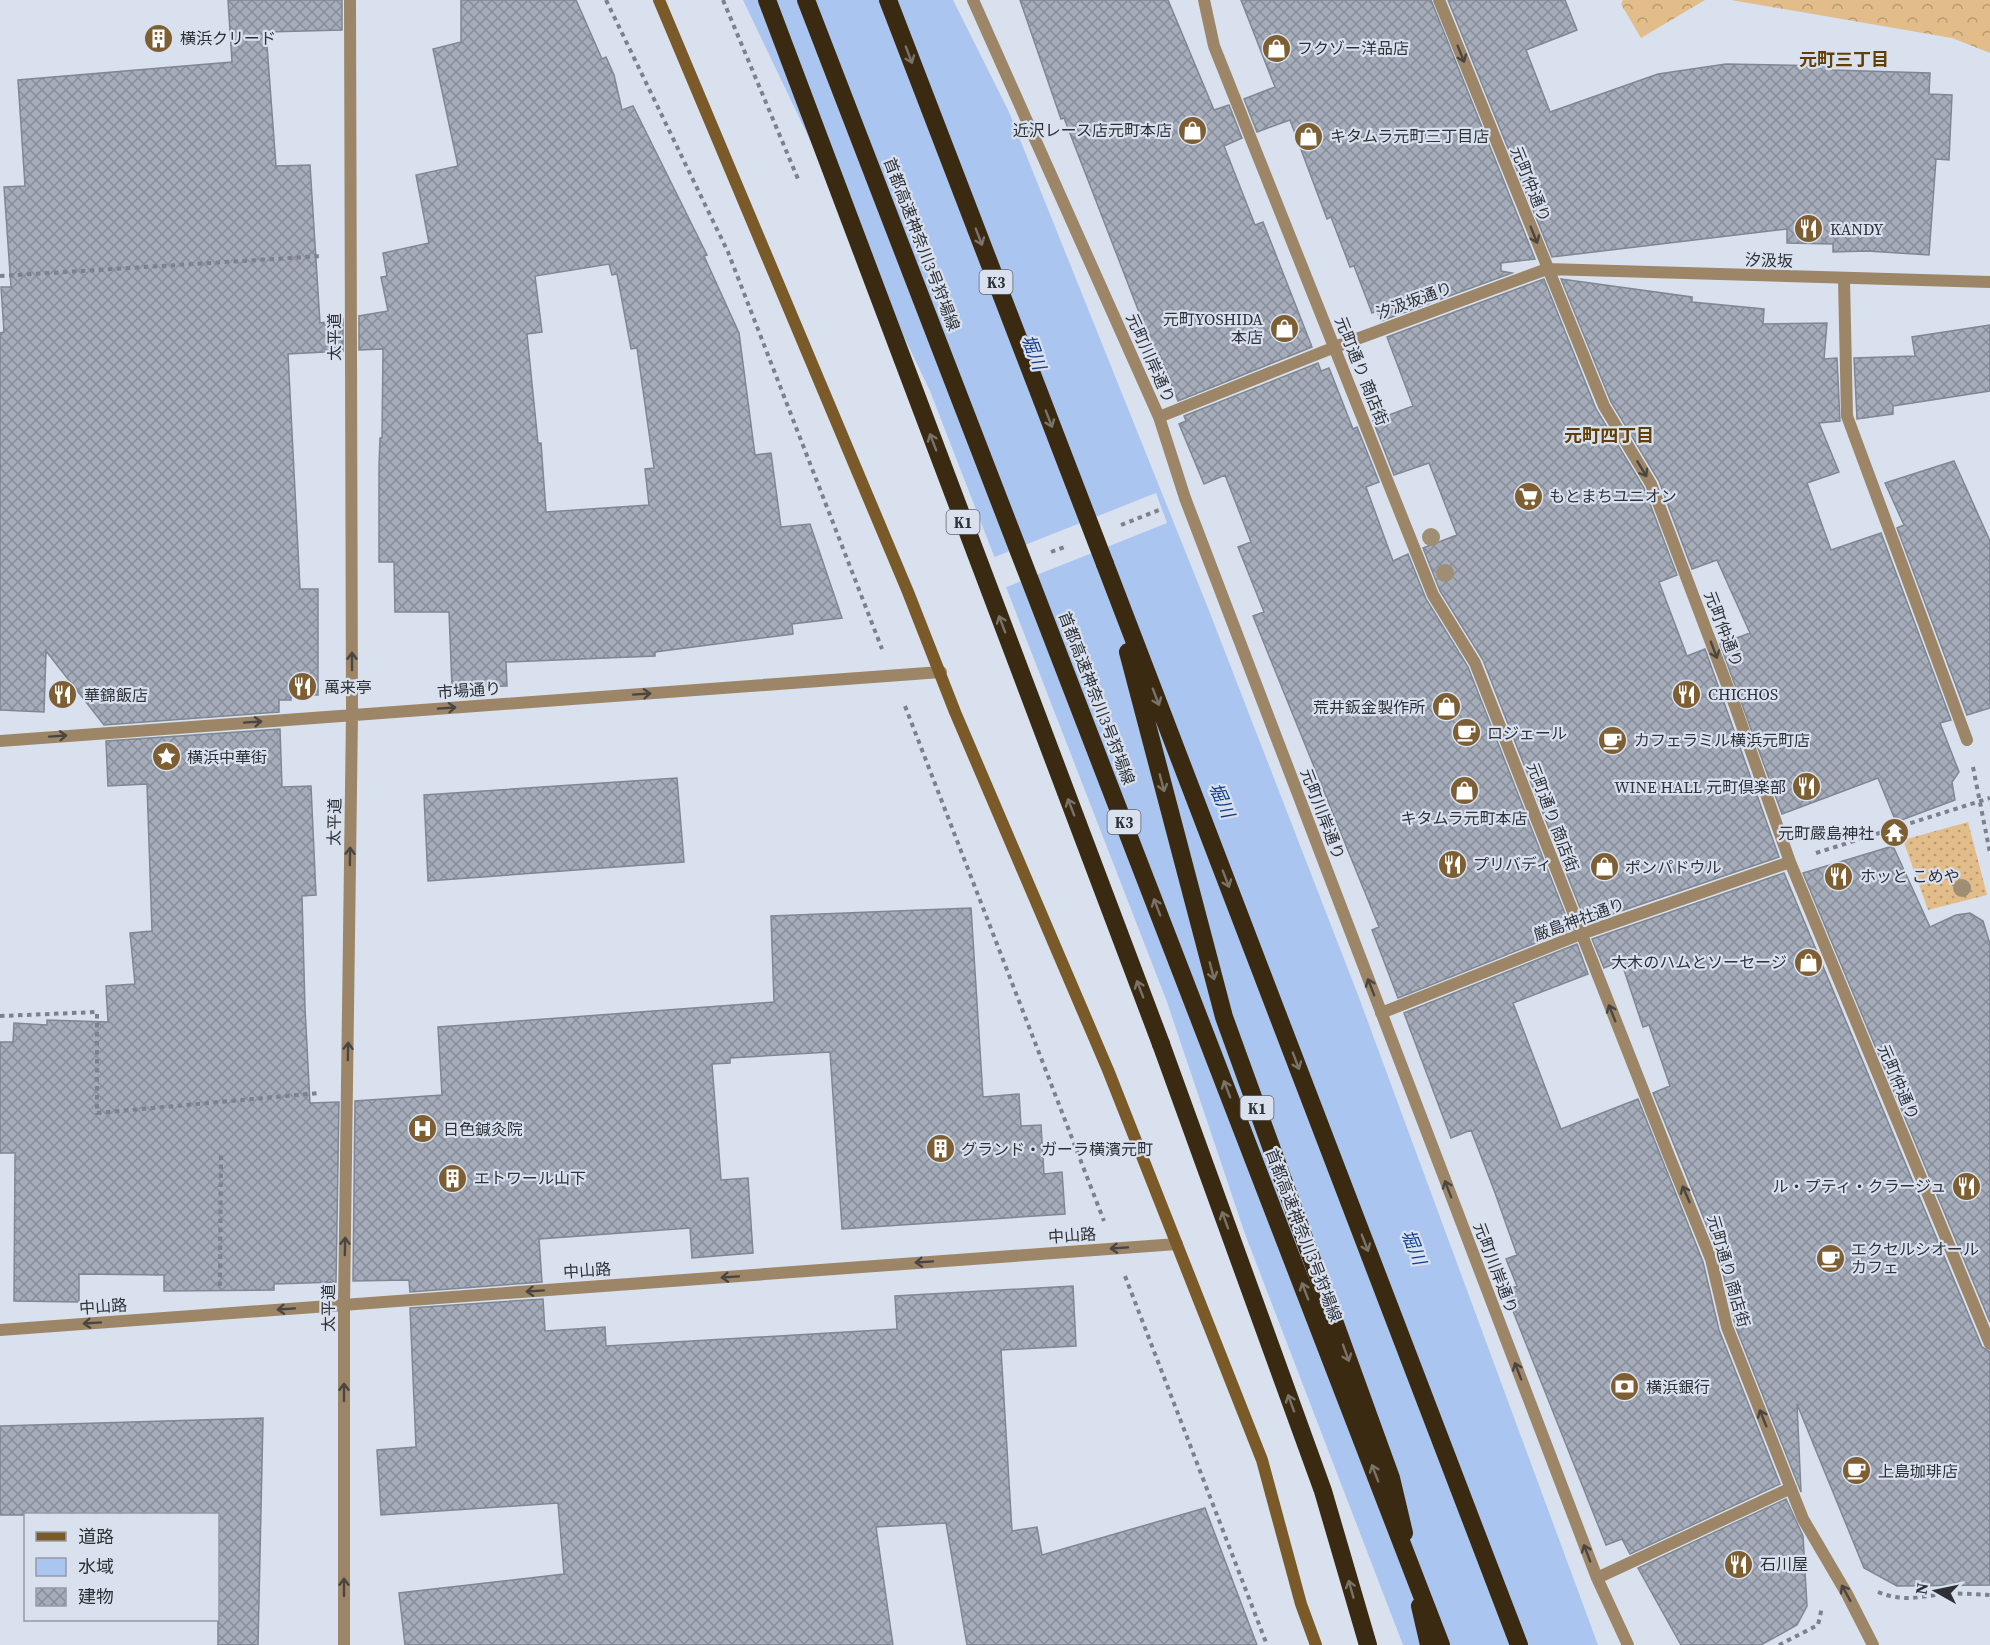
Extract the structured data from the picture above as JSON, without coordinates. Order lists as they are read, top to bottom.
{
  "streets": {
    "highway": ["首都高速神奈川3号狩場線", "K3", "K1"],
    "street": [
      "元町仲通り",
      "汐汲坂",
      "汐汲坂通り",
      "太平道",
      "元町川岸通り",
      "元町通り 商店街",
      "市場通り",
      "厳島神社通り",
      "中山路"
    ]
  },
  "crossings": [
    ["元町仲通り", "汐汲坂"],
    ["元町仲通り", "汐汲坂通り"],
    ["元町仲通り", "厳島神社通り"],
    ["汐汲坂", "汐汲坂通り"],
    ["K3", "K1"],
    ["汐汲坂通り", "元町川岸通り"],
    ["汐汲坂通り", "元町通り 商店街"],
    ["太平道", "市場通り"],
    ["太平道", "中山路"],
    ["元町川岸通り", "厳島神社通り"],
    ["元町通り 商店街", "厳島神社通り"]
  ],
  "one_way": [
    "元町仲通り",
    "太平道",
    "元町川岸通り",
    "元町通り 商店街",
    "市場通り",
    "中山路"
  ],
  "districts": ["元町三丁目", "元町四丁目"],
  "water": ["堀川"],
  "places": {
    "building": ["横浜クリード", "グランド・ガーラ横濱元町", "エトワール山下"],
    "shop": [
      "フクゾー洋品店",
      "近沢レース店元町本店",
      "キタムラ元町三丁目店",
      "元町YOSHIDA 本店",
      "荒井鈑金製作所",
      "キタムラ元町本店",
      "ポンパドウル",
      "大木のハムとソーセージ"
    ],
    "restaurant": [
      "KANDY",
      "萬来亭",
      "CHICHOS",
      "華錦飯店",
      "WINE HALL 元町倶楽部",
      "プリバディ",
      "ホッと こめや",
      "ル・プティ・クラージュ",
      "石川屋"
    ],
    "supermarket": ["もとまちユニオン"],
    "cafe": [
      "ロジェール",
      "カフェラミル横浜元町店",
      "エクセルシオール カフェ",
      "上島珈琲店"
    ],
    "place": ["横浜中華街"],
    "temple": ["元町嚴島神社"],
    "hospital": ["日色鍼灸院"],
    "bank": ["横浜銀行"]
  },
  "legend": ["道路", "水域", "建物"],
  "north": "left"
}
